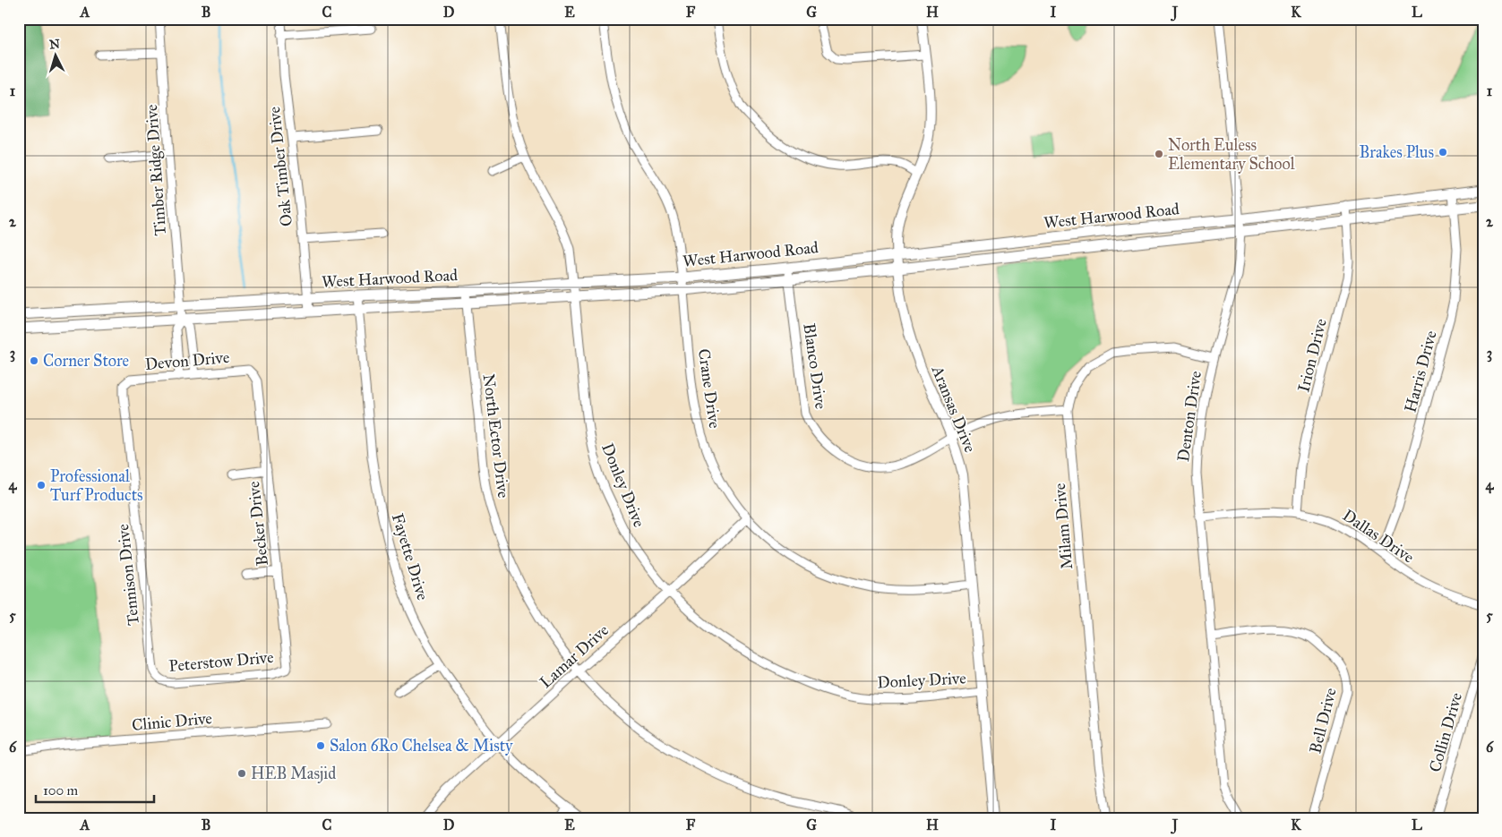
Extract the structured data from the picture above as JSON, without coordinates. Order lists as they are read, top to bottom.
{
  "streets": {
    "main road": ["West Harwood Road"],
    "street": [
      "Oak Timber Drive",
      "Timber Ridge Drive",
      "Irion Drive",
      "Devon Drive",
      "Blanco Drive",
      "Harris Drive",
      "Crane Drive",
      "Aransas Drive",
      "Denton Drive",
      "North Ector Drive",
      "Donley Drive",
      "Becker Drive",
      "Milam Drive",
      "Dallas Drive",
      "Fayette Drive",
      "Tennison Drive",
      "Lamar Drive",
      "Peterstow Drive",
      "Bell Drive",
      "Clinic Drive",
      "Collin Drive"
    ]
  },
  "crossings": [
    ["Oak Timber Drive", "West Harwood Road"],
    ["Timber Ridge Drive", "West Harwood Road"],
    ["West Harwood Road", "Irion Drive"],
    ["West Harwood Road", "Blanco Drive"],
    ["West Harwood Road", "Harris Drive"],
    ["West Harwood Road", "Crane Drive"],
    ["West Harwood Road", "Aransas Drive"],
    ["West Harwood Road", "Denton Drive"],
    ["West Harwood Road", "North Ector Drive"],
    ["West Harwood Road", "Donley Drive"],
    ["West Harwood Road", "Fayette Drive"],
    ["Irion Drive", "Dallas Drive"],
    ["Devon Drive", "Becker Drive"],
    ["Devon Drive", "Tennison Drive"],
    ["Blanco Drive", "Aransas Drive"],
    ["Blanco Drive", "Milam Drive"],
    ["Harris Drive", "Dallas Drive"],
    ["Crane Drive", "Aransas Drive"],
    ["Crane Drive", "Lamar Drive"],
    ["Aransas Drive", "Donley Drive"],
    ["Denton Drive", "Milam Drive"],
    ["Denton Drive", "Dallas Drive"],
    ["Denton Drive", "Bell Drive"],
    ["North Ector Drive", "Lamar Drive"],
    ["Donley Drive", "Lamar Drive"],
    ["Becker Drive", "Peterstow Drive"],
    ["Fayette Drive", "Lamar Drive"],
    ["Tennison Drive", "Peterstow Drive"]
  ],
  "places": [
    "Brakes Plus",
    "North Euless Elementary School",
    "Corner Store",
    "Professional Turf Products",
    "Salon 6Ro Chelsea & Misty",
    "HEB Masjid"
  ],
  "scale_bar": "100 m",
  "north": "top",
  "grid": {
    "columns": [
      "A",
      "B",
      "C",
      "D",
      "E",
      "F",
      "G",
      "H",
      "I",
      "J",
      "K",
      "L"
    ],
    "rows": [
      "1",
      "2",
      "3",
      "4",
      "5",
      "6"
    ]
  }
}
